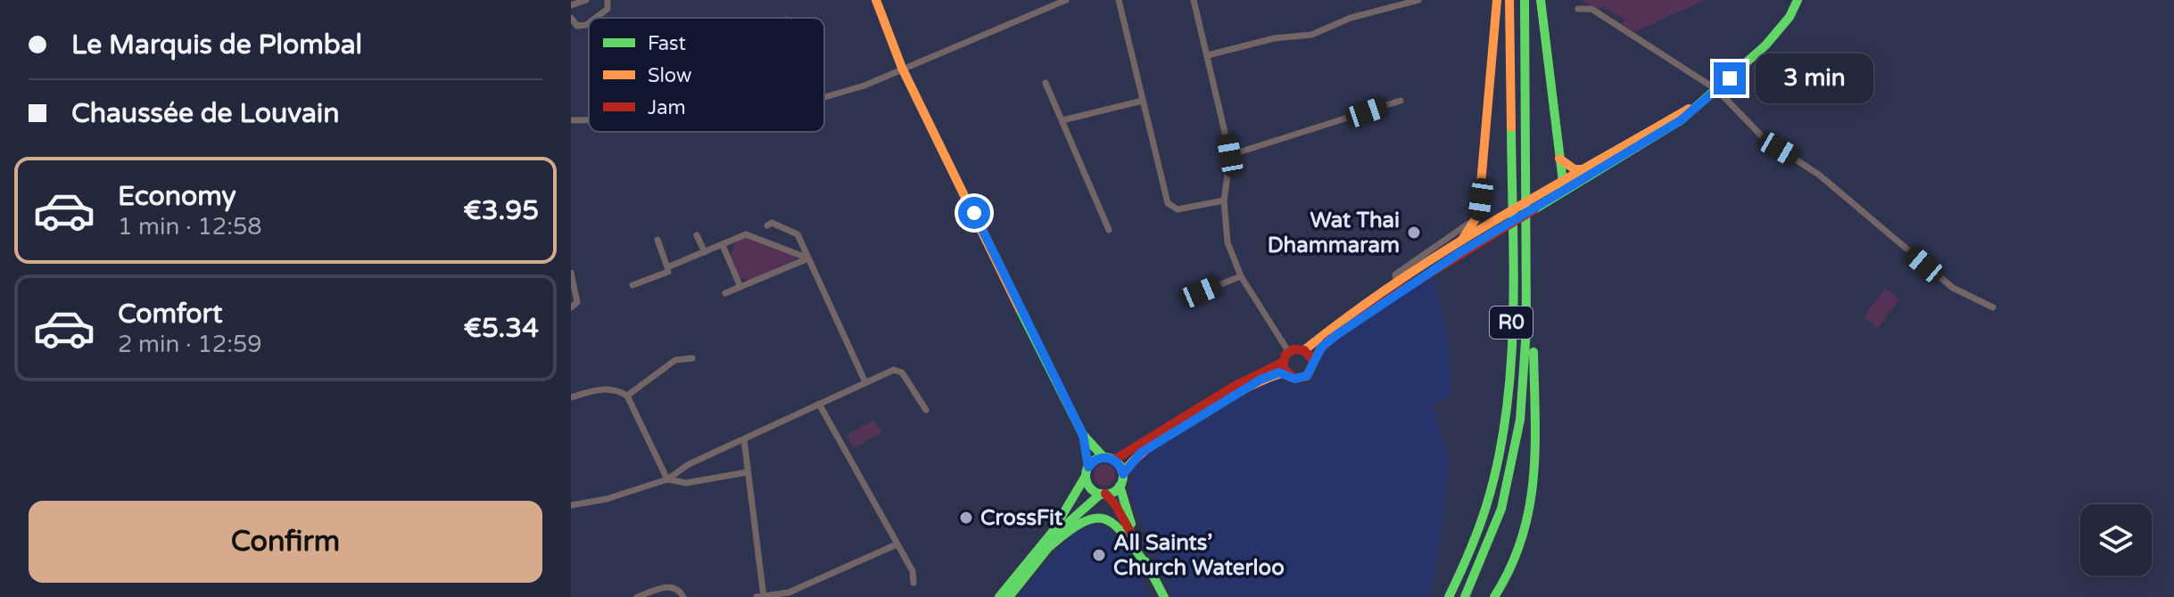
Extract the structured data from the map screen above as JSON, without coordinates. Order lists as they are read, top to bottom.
{
  "streets": {
    "main road": ["R0"]
  },
  "places": ["Wat Thai Dhammaram", "CrossFit", "All Saints’ Church Waterloo"],
  "legend": ["Fast", "Slow", "Jam"],
  "page": {
    "banner": ["Le Marquis de Plombal", "Chaussée de Louvain"],
    "bubble": "3 min",
    "list": [
      {
        "name": "Economy",
        "note": "1 min · 12:58",
        "value": "€3.95"
      },
      {
        "name": "Comfort",
        "note": "2 min · 12:59",
        "value": "€5.34"
      }
    ],
    "buttons": "Confirm"
  }
}
